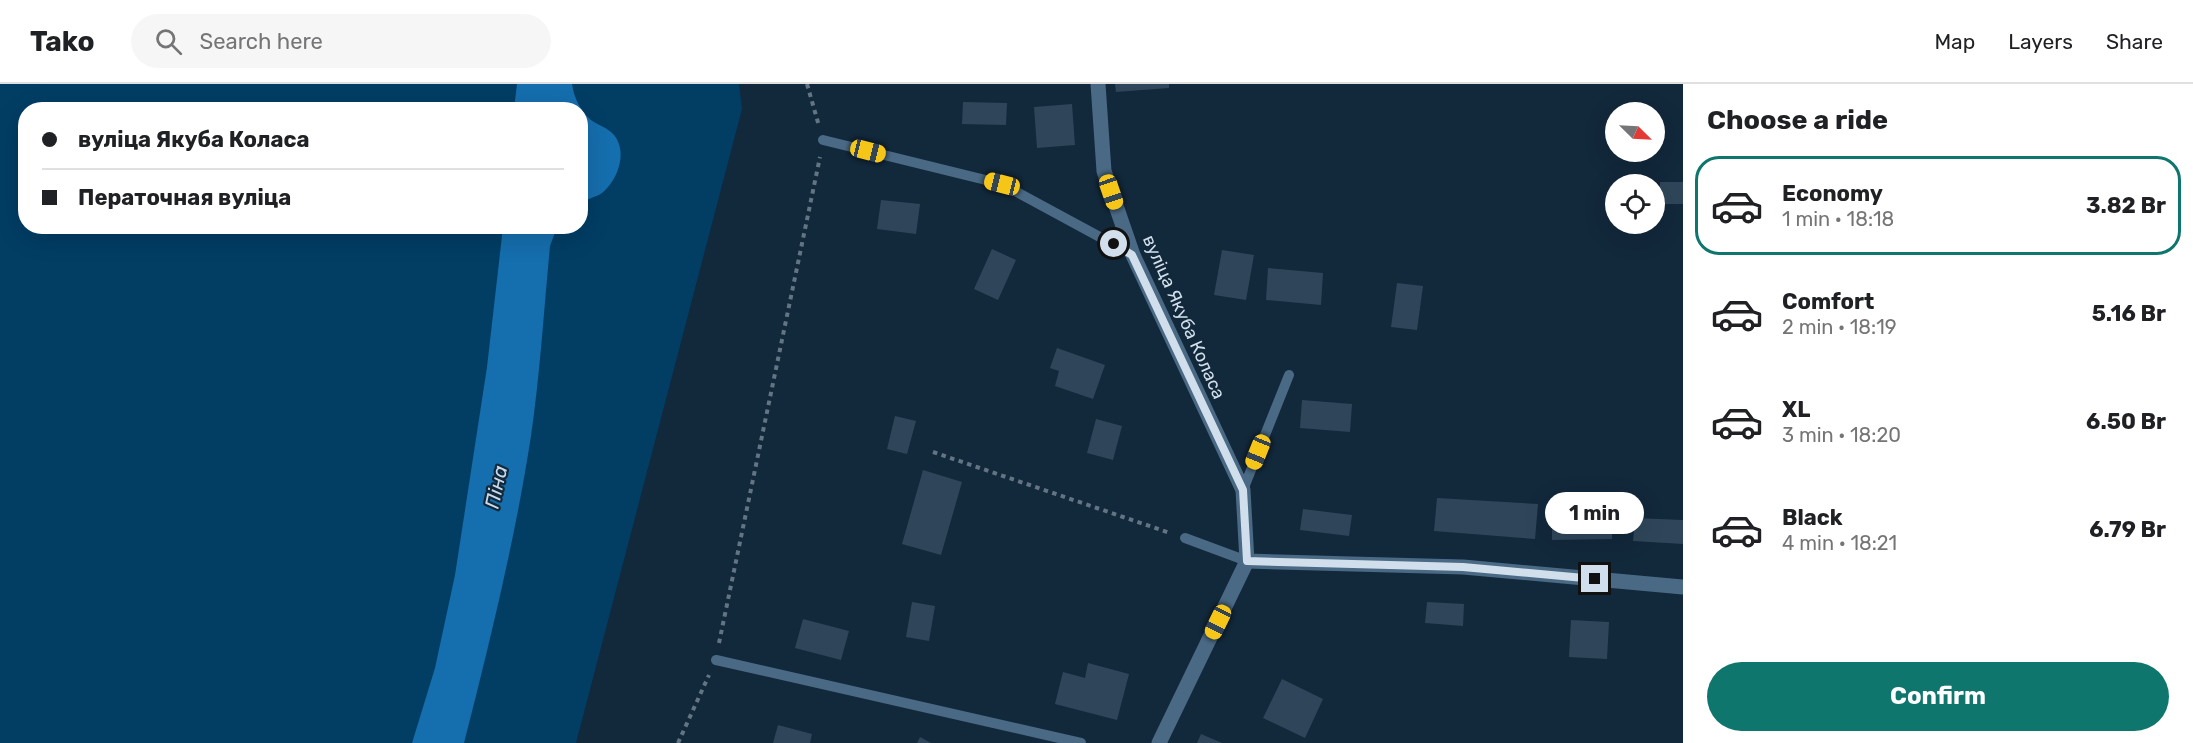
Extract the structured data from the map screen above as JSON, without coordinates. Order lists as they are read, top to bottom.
{
  "streets": {
    "street": ["вуліца Якуба Коласа"]
  },
  "water": ["Піна"],
  "north": "bottom right",
  "page": {
    "header": "Tako",
    "search": "Search here",
    "nav": ["Map", "Layers", "Share"],
    "heading": "Choose a ride",
    "banner": ["вуліца Якуба Коласа", "Ператочная вуліца"],
    "list": [
      {
        "name": "Economy",
        "note": "1 min · 18:18",
        "value": "3.82 Br"
      },
      {
        "name": "Comfort",
        "note": "2 min · 18:19",
        "value": "5.16 Br"
      },
      {
        "name": "XL",
        "note": "3 min · 18:20",
        "value": "6.50 Br"
      },
      {
        "name": "Black",
        "note": "4 min · 18:21",
        "value": "6.79 Br"
      }
    ],
    "bubble": "1 min",
    "buttons": "Confirm"
  }
}
